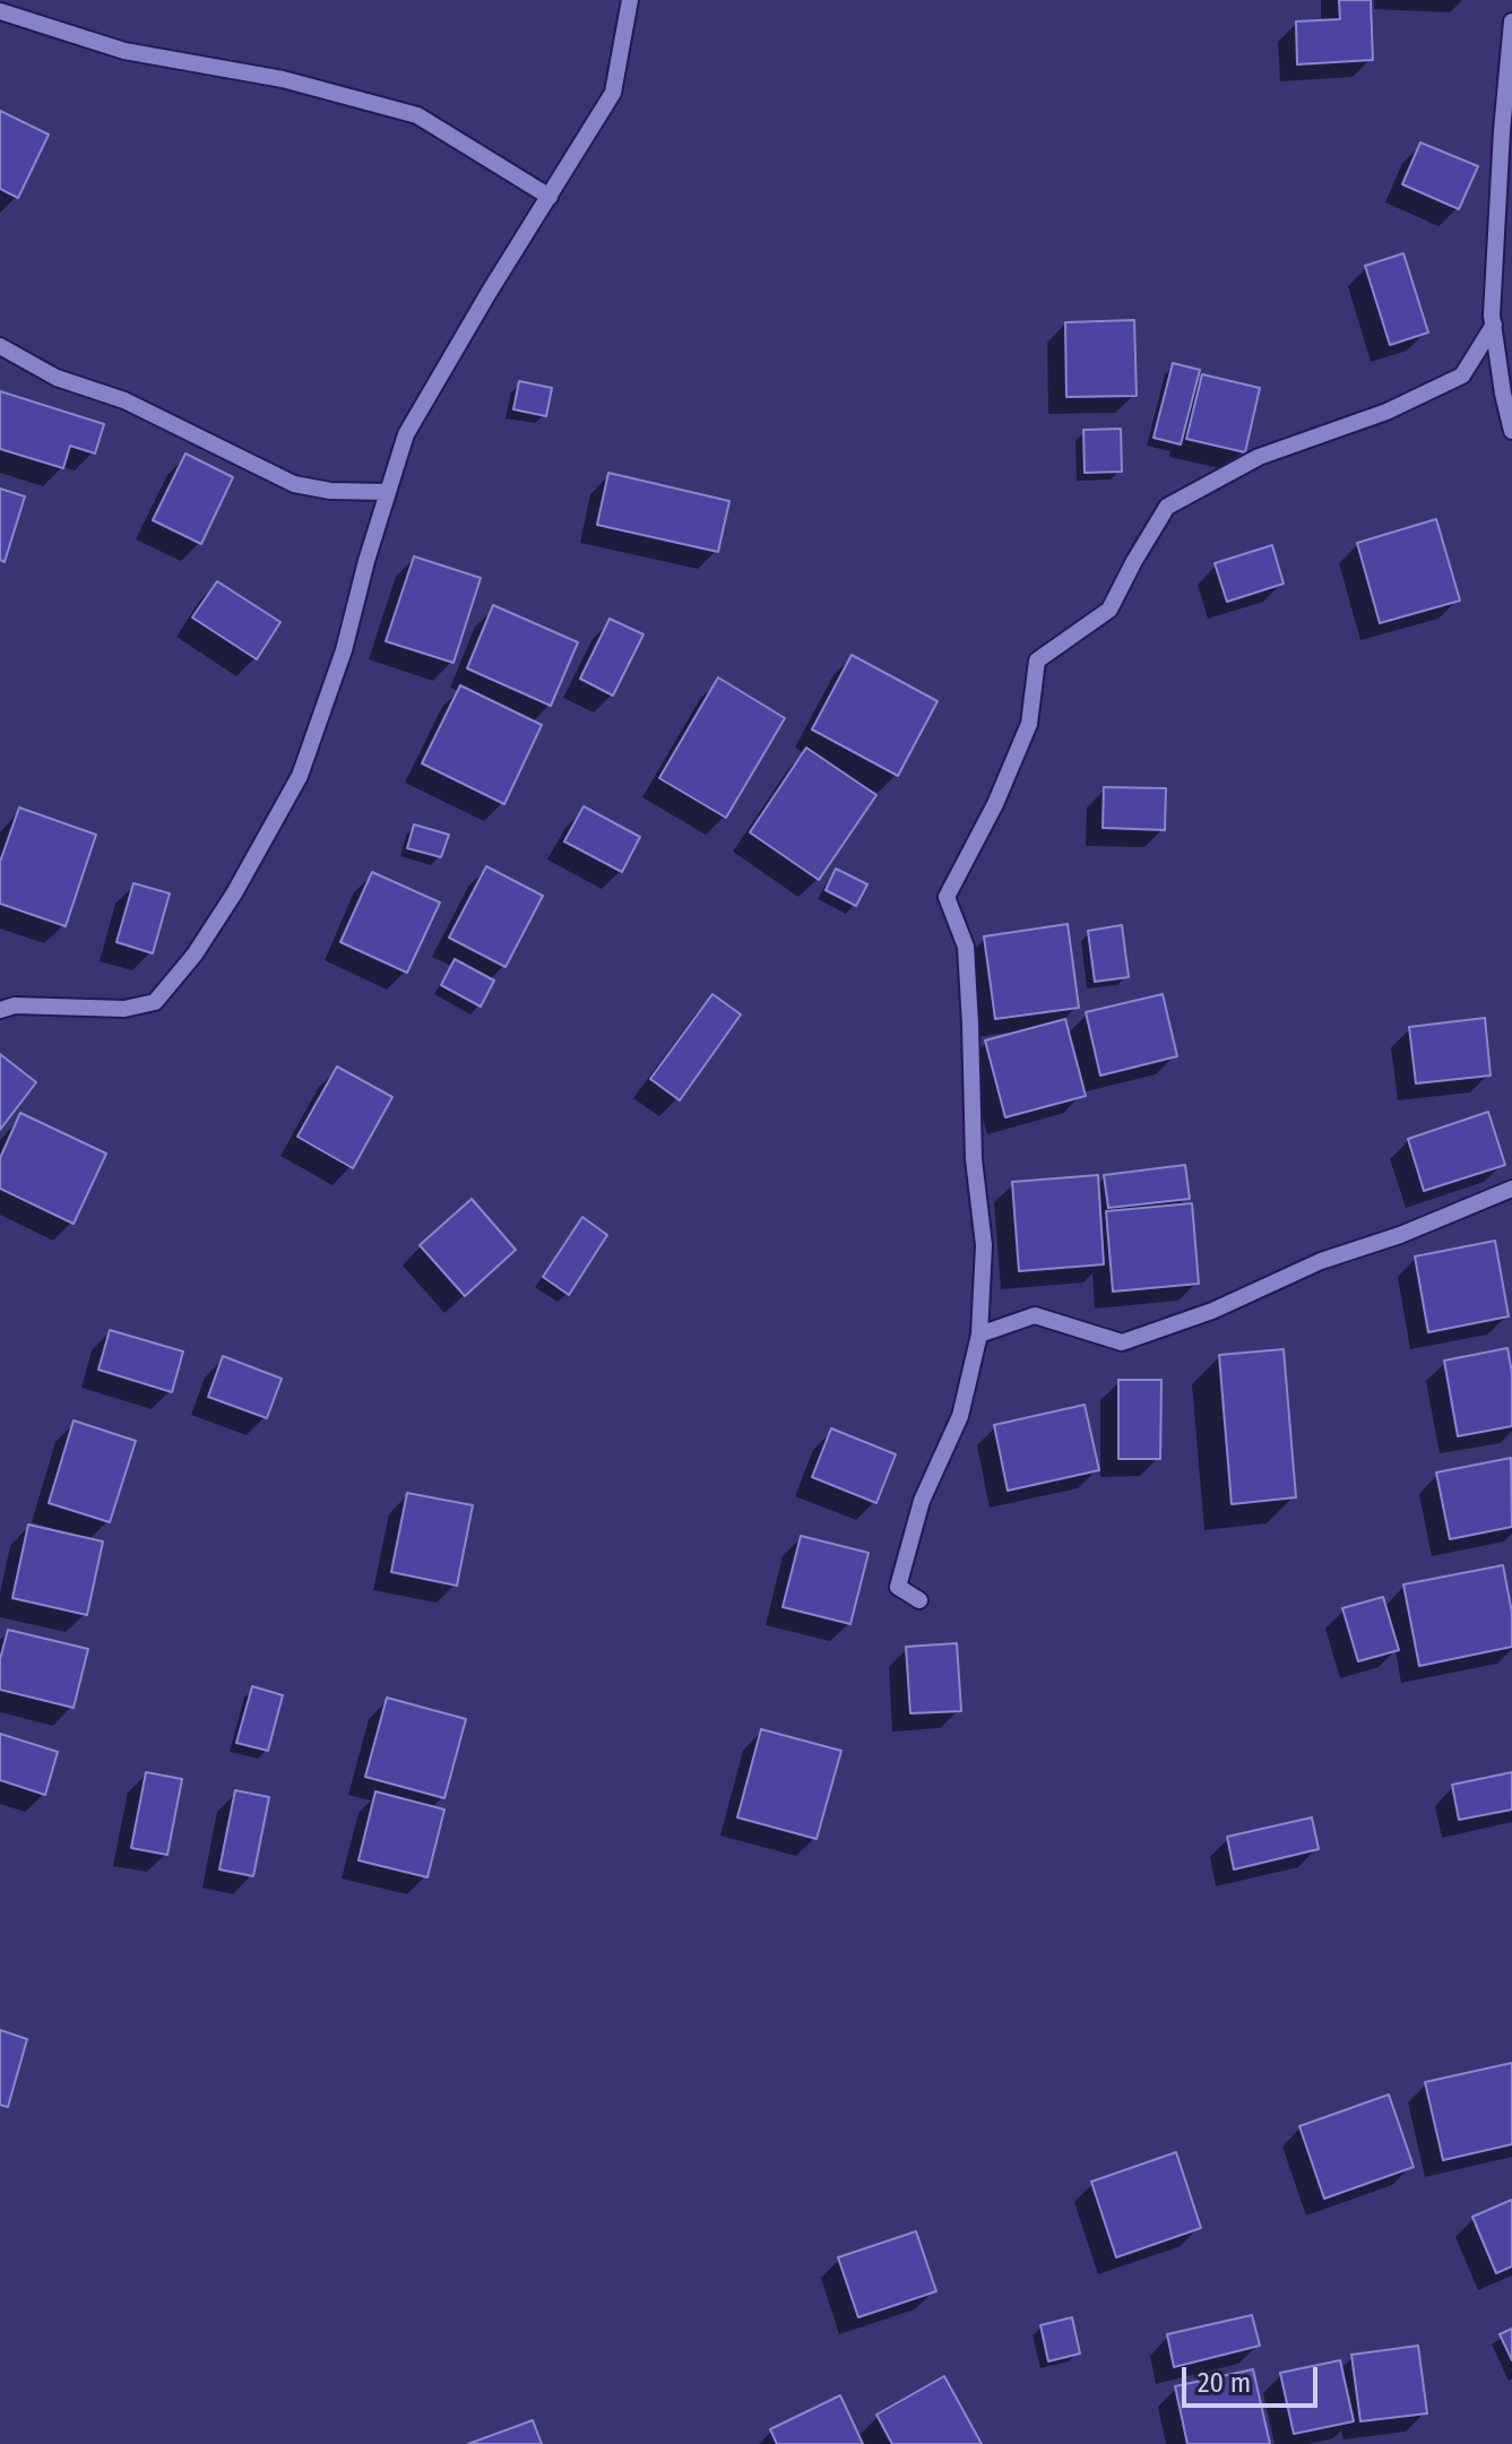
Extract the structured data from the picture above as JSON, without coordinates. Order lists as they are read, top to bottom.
{
  "scale_bar": "20 m"
}
